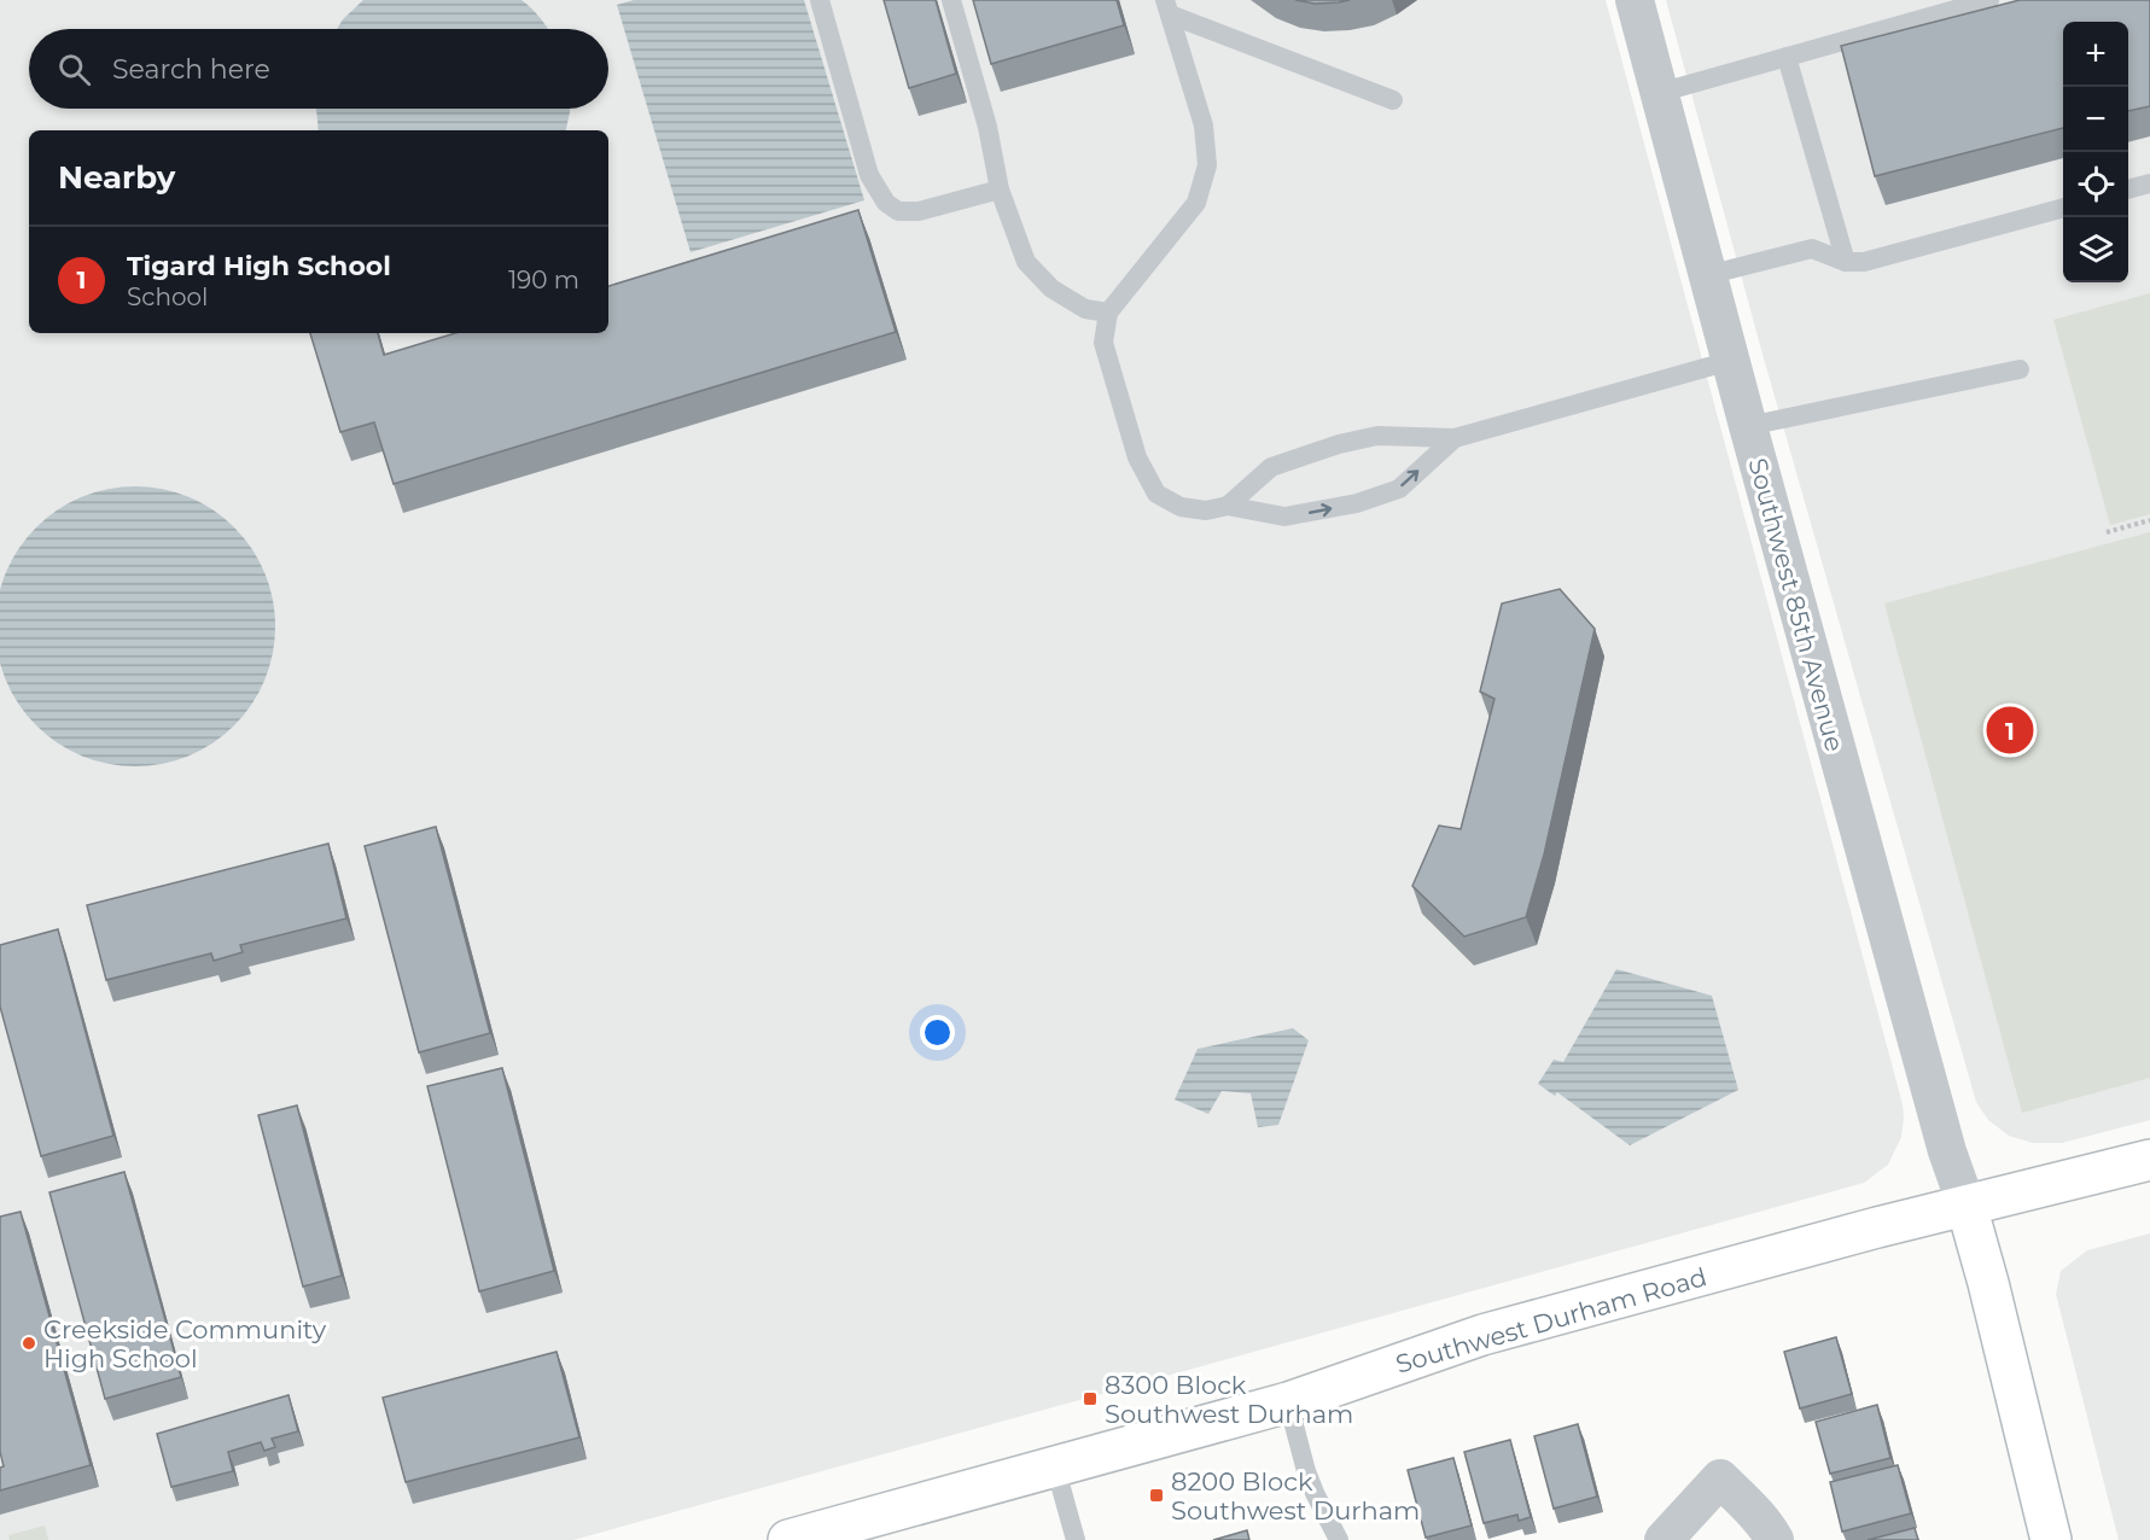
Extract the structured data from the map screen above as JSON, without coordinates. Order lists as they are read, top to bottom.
{
  "streets": {
    "main road": ["Southwest Durham Road"],
    "street": ["Southwest 85th Avenue"]
  },
  "crossings": [
    ["Southwest 85th Avenue", "Southwest Durham Road"]
  ],
  "places": {
    "other": ["Creekside Community High School"],
    "transit": ["8300 Block Southwest Durham", "8200 Block Southwest Durham"]
  },
  "page": {
    "map_buttons": ["+", "−"],
    "search": "Search here",
    "heading": "Nearby",
    "list": [
      {
        "mark": "1",
        "name": "Tigard High School",
        "note": "School",
        "value": "190 m"
      }
    ],
    "pins": "1"
  }
}
